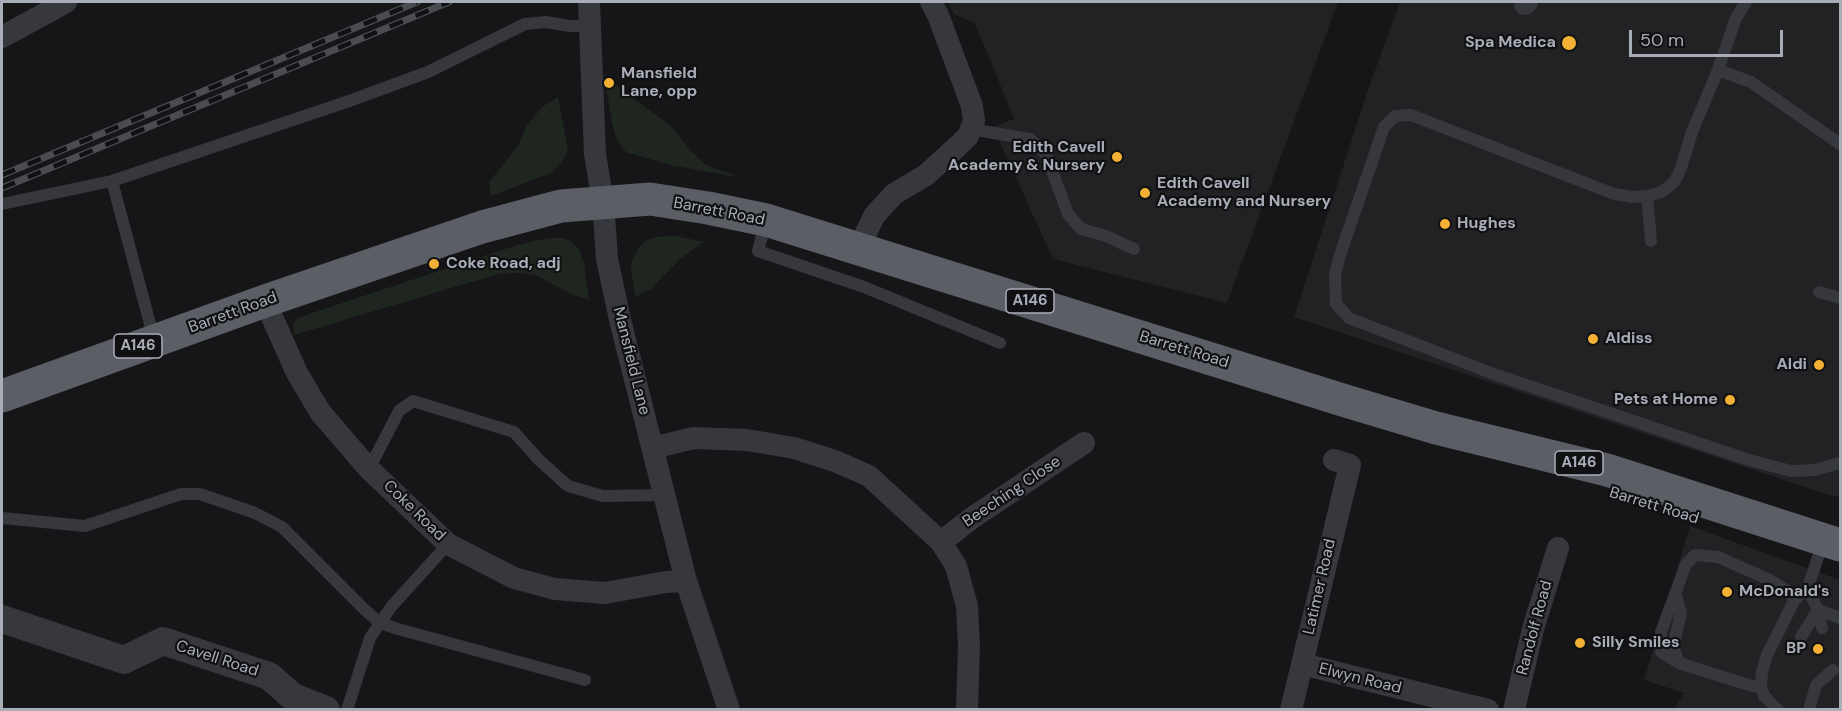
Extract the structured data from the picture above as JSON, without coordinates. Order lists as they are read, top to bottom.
{
  "streets": {
    "highway": ["Barrett Road", "A146"],
    "street": [
      "Mansfield Lane",
      "Beeching Close",
      "Coke Road",
      "Latimer Road",
      "Randolf Road",
      "Cavell Road",
      "Elwyn Road"
    ]
  },
  "crossings": [
    ["Barrett Road", "Mansfield Lane"],
    ["Barrett Road", "Coke Road"],
    ["Mansfield Lane", "Coke Road"],
    ["Latimer Road", "Elwyn Road"]
  ],
  "places": [
    "Spa Medica",
    "Mansfield Lane, opp",
    "Edith Cavell Academy & Nursery",
    "Edith Cavell Academy and Nursery",
    "Hughes",
    "Coke Road, adj",
    "Aldiss",
    "Aldi",
    "Pets at Home",
    "McDonald's",
    "Silly Smiles",
    "BP"
  ],
  "scale_bar": "50 m"
}
